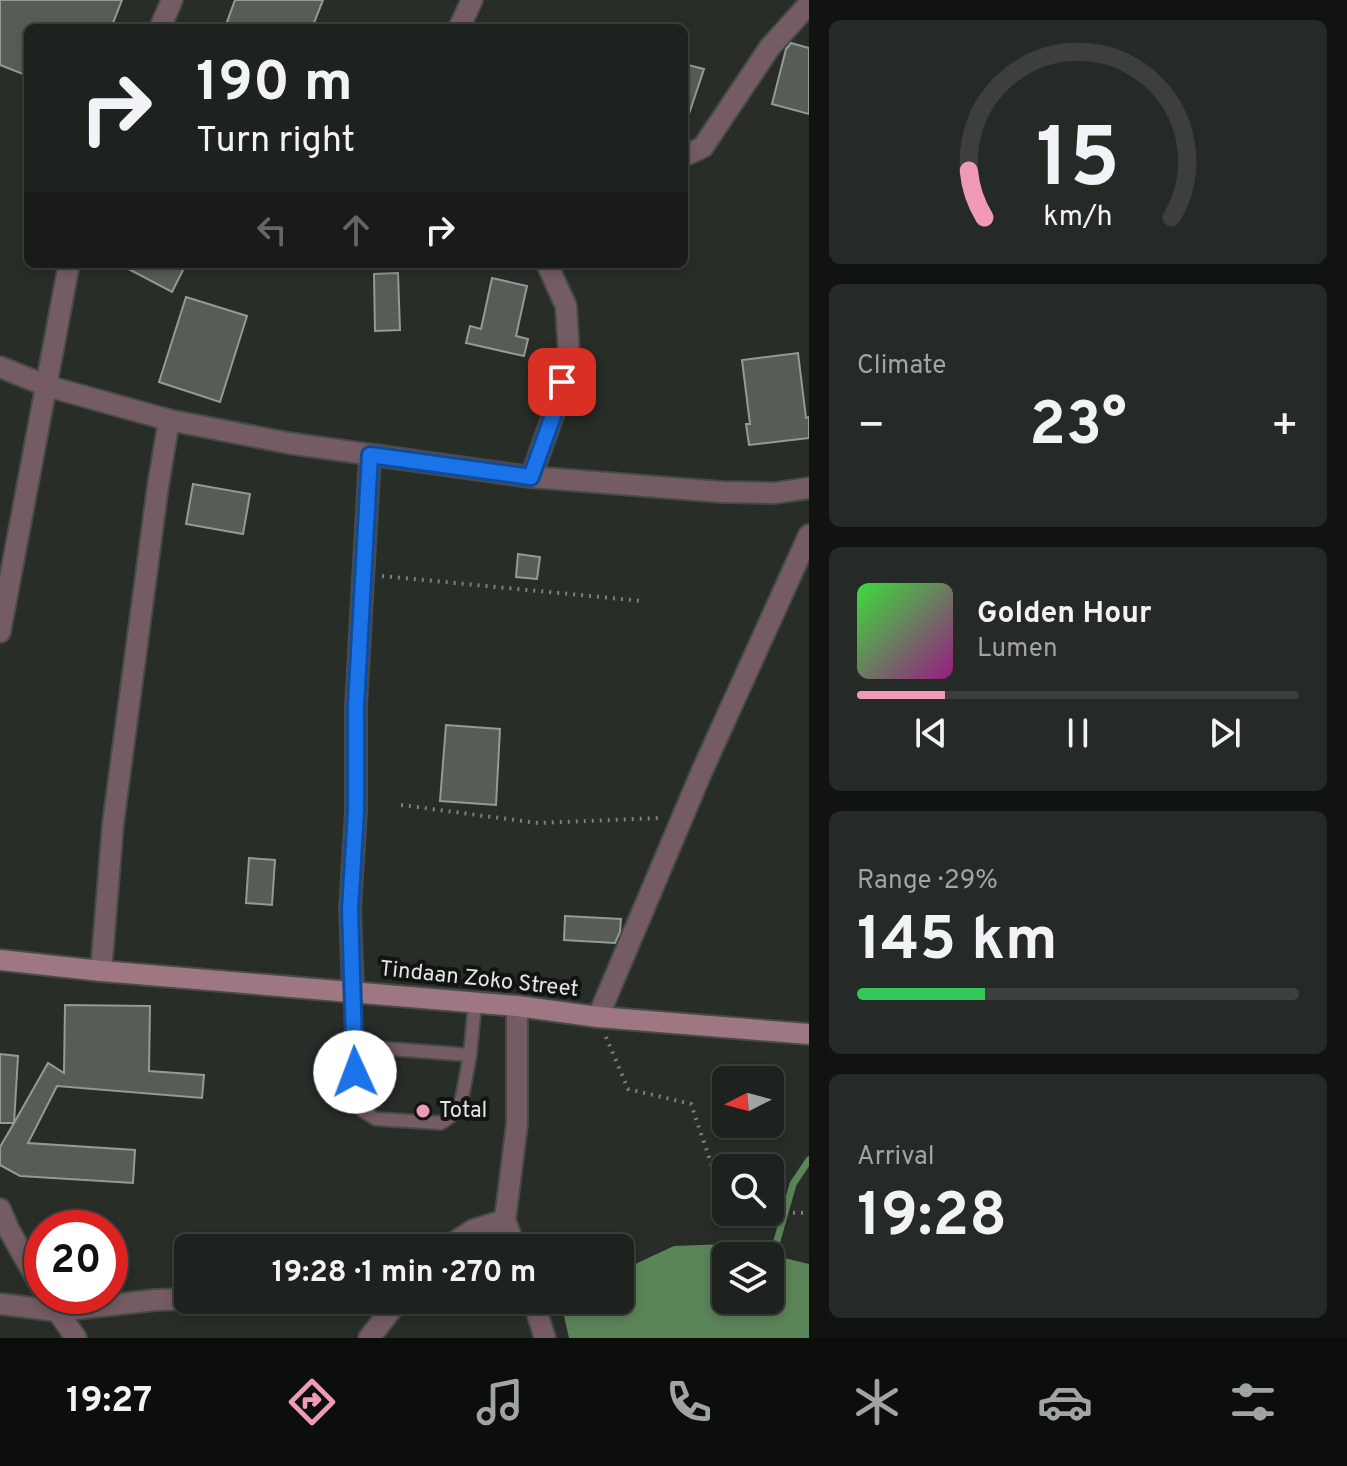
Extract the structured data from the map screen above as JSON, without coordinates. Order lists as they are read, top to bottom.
{
  "streets": {
    "main road": ["Tindaan Zoko Street"]
  },
  "places": ["Total"],
  "north": "left",
  "page": {
    "turn": ["190 m", "Turn right"],
    "tile": [
      "Climate",
      ["Range · 29%", "145 km"],
      ["Arrival", "19:28"]
    ],
    "heat": ["−", "23°", "+"],
    "song": ["Golden Hour", "Lumen"],
    "limit": "20",
    "trip": "19:28 · 1 min · 270 m",
    "tabs": "19:27",
    "gauge": ["15", "km/h"]
  }
}
